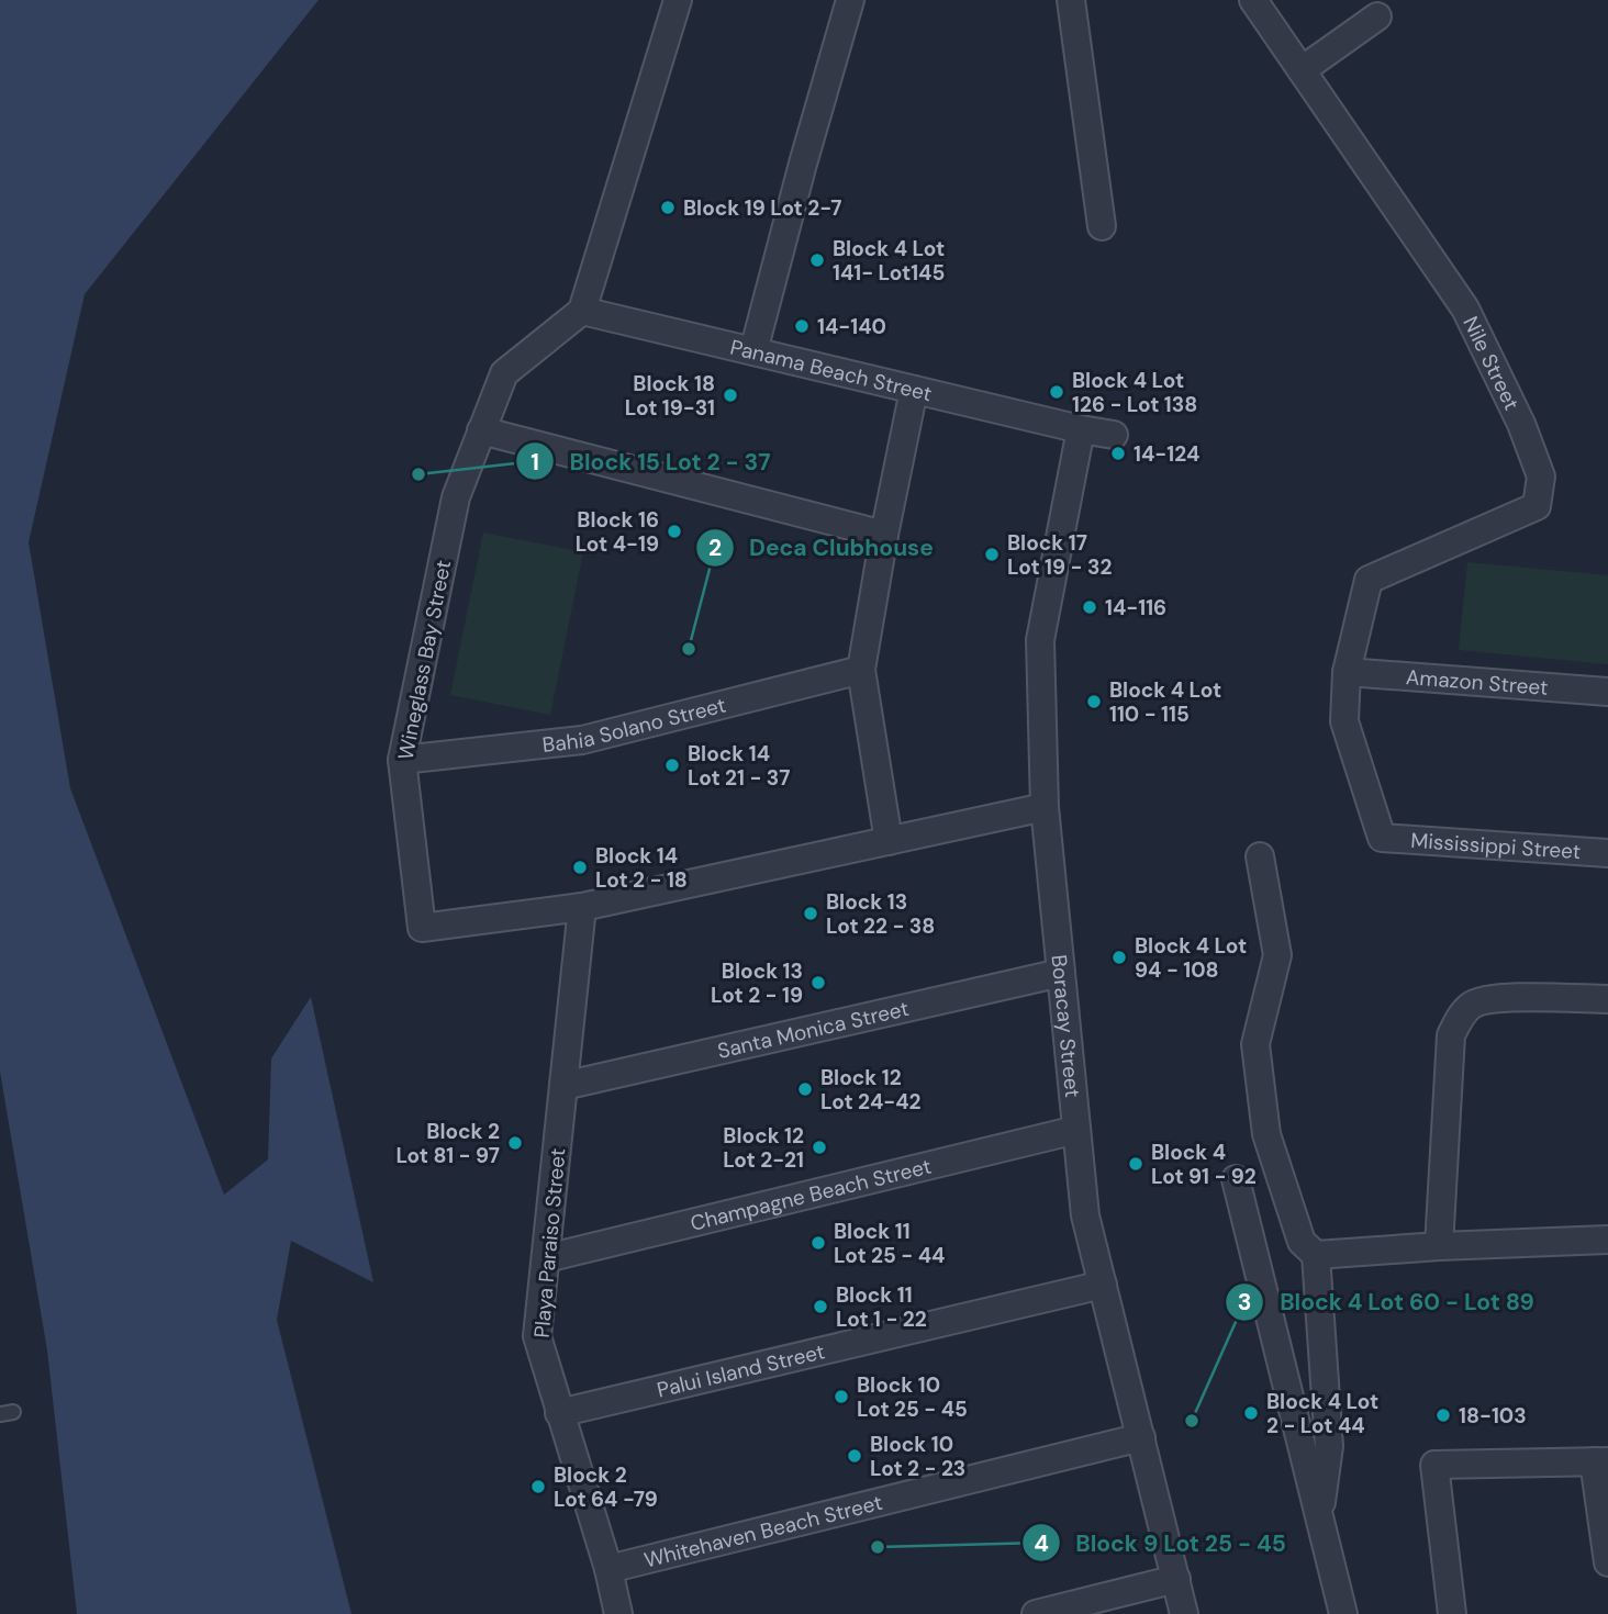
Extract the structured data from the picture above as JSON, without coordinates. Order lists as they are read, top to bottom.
{
  "streets": {
    "street": [
      "Nile Street",
      "Panama Beach Street",
      "Wineglass Bay Street",
      "Amazon Street",
      "Bahia Solano Street",
      "Mississippi Street",
      "Boracay Street",
      "Santa Monica Street",
      "Champagne Beach Street",
      "Playa Paraiso Street",
      "Palui Island Street",
      "Whitehaven Beach Street"
    ]
  },
  "crossings": [
    ["Nile Street", "Amazon Street"],
    ["Nile Street", "Mississippi Street"],
    ["Panama Beach Street", "Wineglass Bay Street"],
    ["Panama Beach Street", "Boracay Street"],
    ["Wineglass Bay Street", "Bahia Solano Street"],
    ["Wineglass Bay Street", "Boracay Street"],
    ["Wineglass Bay Street", "Playa Paraiso Street"],
    ["Amazon Street", "Mississippi Street"],
    ["Boracay Street", "Santa Monica Street"],
    ["Boracay Street", "Champagne Beach Street"],
    ["Boracay Street", "Palui Island Street"],
    ["Boracay Street", "Whitehaven Beach Street"],
    ["Santa Monica Street", "Playa Paraiso Street"],
    ["Champagne Beach Street", "Playa Paraiso Street"],
    ["Playa Paraiso Street", "Palui Island Street"],
    ["Playa Paraiso Street", "Whitehaven Beach Street"]
  ],
  "places": [
    "Block 19 Lot 2-7",
    "Block 4 Lot 141- Lot145",
    "14-140",
    "Block 4 Lot 126 - Lot 138",
    "Block 18 Lot 19-31",
    "14-124",
    "Block 15 Lot 2 - 37",
    "Block 16 Lot 4-19",
    "Block 17 Lot 19 - 32",
    "14-116",
    "Deca Clubhouse",
    "Block 4 Lot 110 - 115",
    "Block 14 Lot 21 - 37",
    "Block 14 Lot 2 - 18",
    "Block 13 Lot 22 - 38",
    "Block 4 Lot 94 - 108",
    "Block 13 Lot 2 - 19",
    "Block 12 Lot 24-42",
    "Block 2 Lot 81 - 97",
    "Block 12 Lot 2-21",
    "Block 4 Lot 91 - 92",
    "Block 11 Lot 25 - 44",
    "Block 11 Lot 1 - 22",
    "Block 10 Lot 25 - 45",
    "Block 4 Lot 2 - Lot 44",
    "18-103",
    "Block 4 Lot 60 - Lot 89",
    "Block 10 Lot 2 - 23",
    "Block 2 Lot 64 -79",
    "Block 9 Lot 25 - 45"
  ]
}
